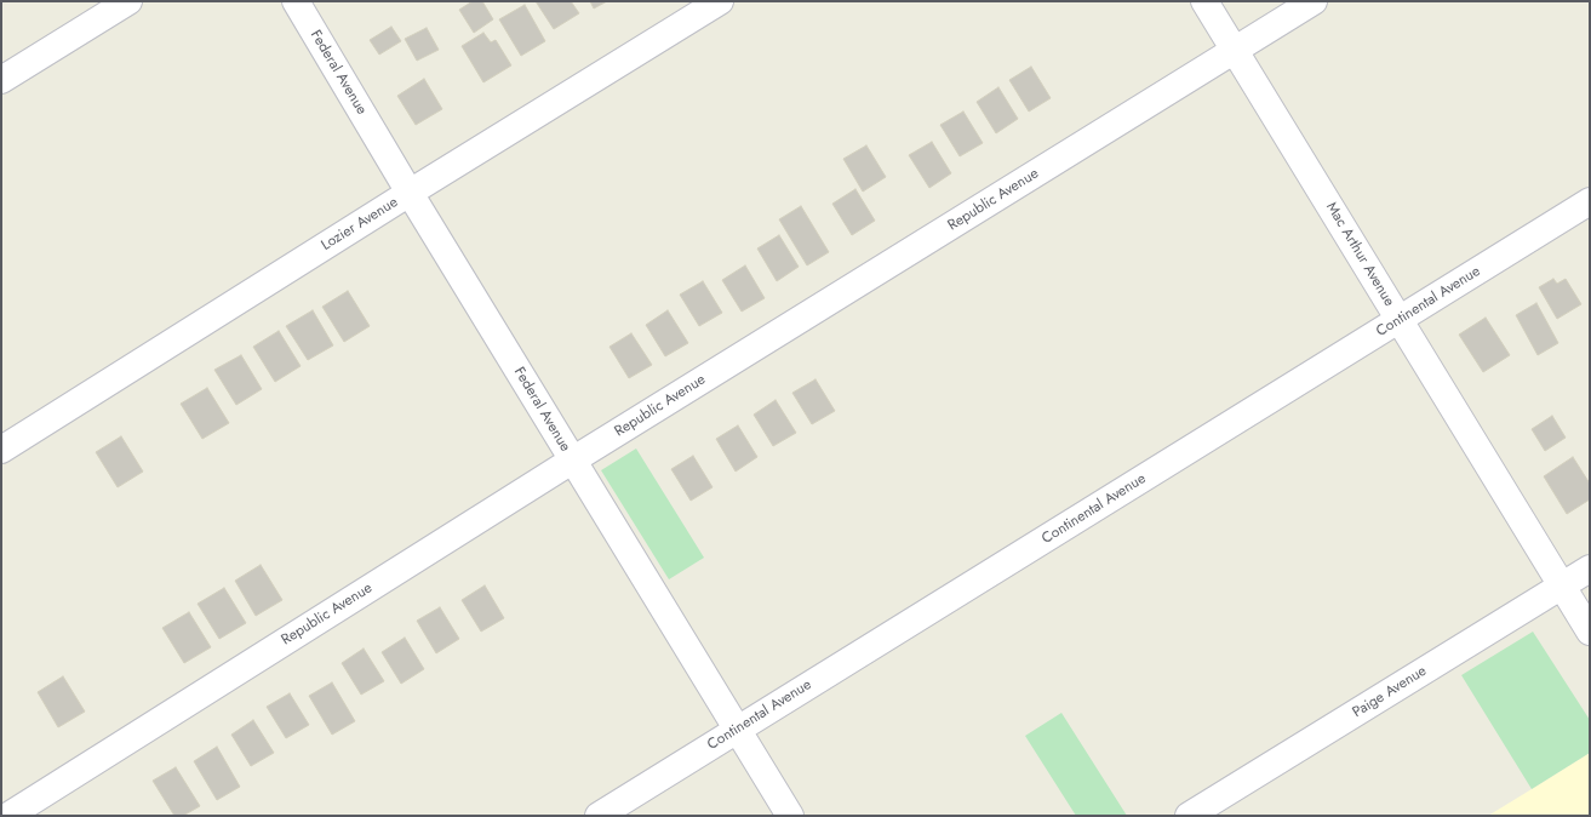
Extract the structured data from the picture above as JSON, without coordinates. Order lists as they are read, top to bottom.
{
  "streets": {
    "street": [
      "Federal Avenue",
      "Republic Avenue",
      "Lozier Avenue",
      "Mac Arthur Avenue",
      "Continental Avenue",
      "Paige Avenue"
    ]
  },
  "crossings": [
    ["Federal Avenue", "Republic Avenue"],
    ["Federal Avenue", "Lozier Avenue"],
    ["Federal Avenue", "Continental Avenue"],
    ["Republic Avenue", "Mac Arthur Avenue"],
    ["Mac Arthur Avenue", "Continental Avenue"],
    ["Mac Arthur Avenue", "Paige Avenue"]
  ]
}
